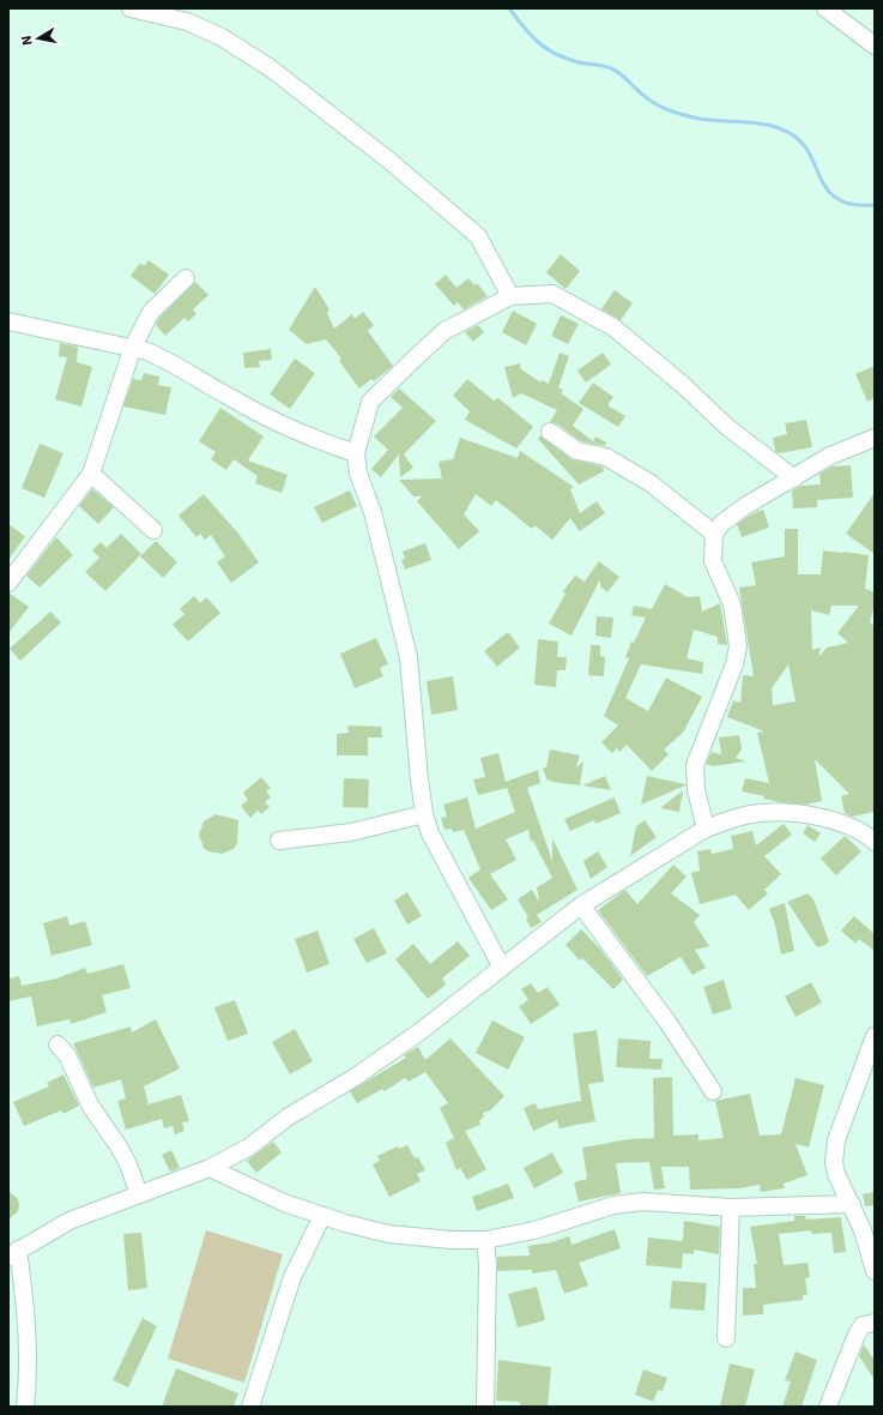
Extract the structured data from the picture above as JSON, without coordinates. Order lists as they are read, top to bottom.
{
  "north": "left"
}
